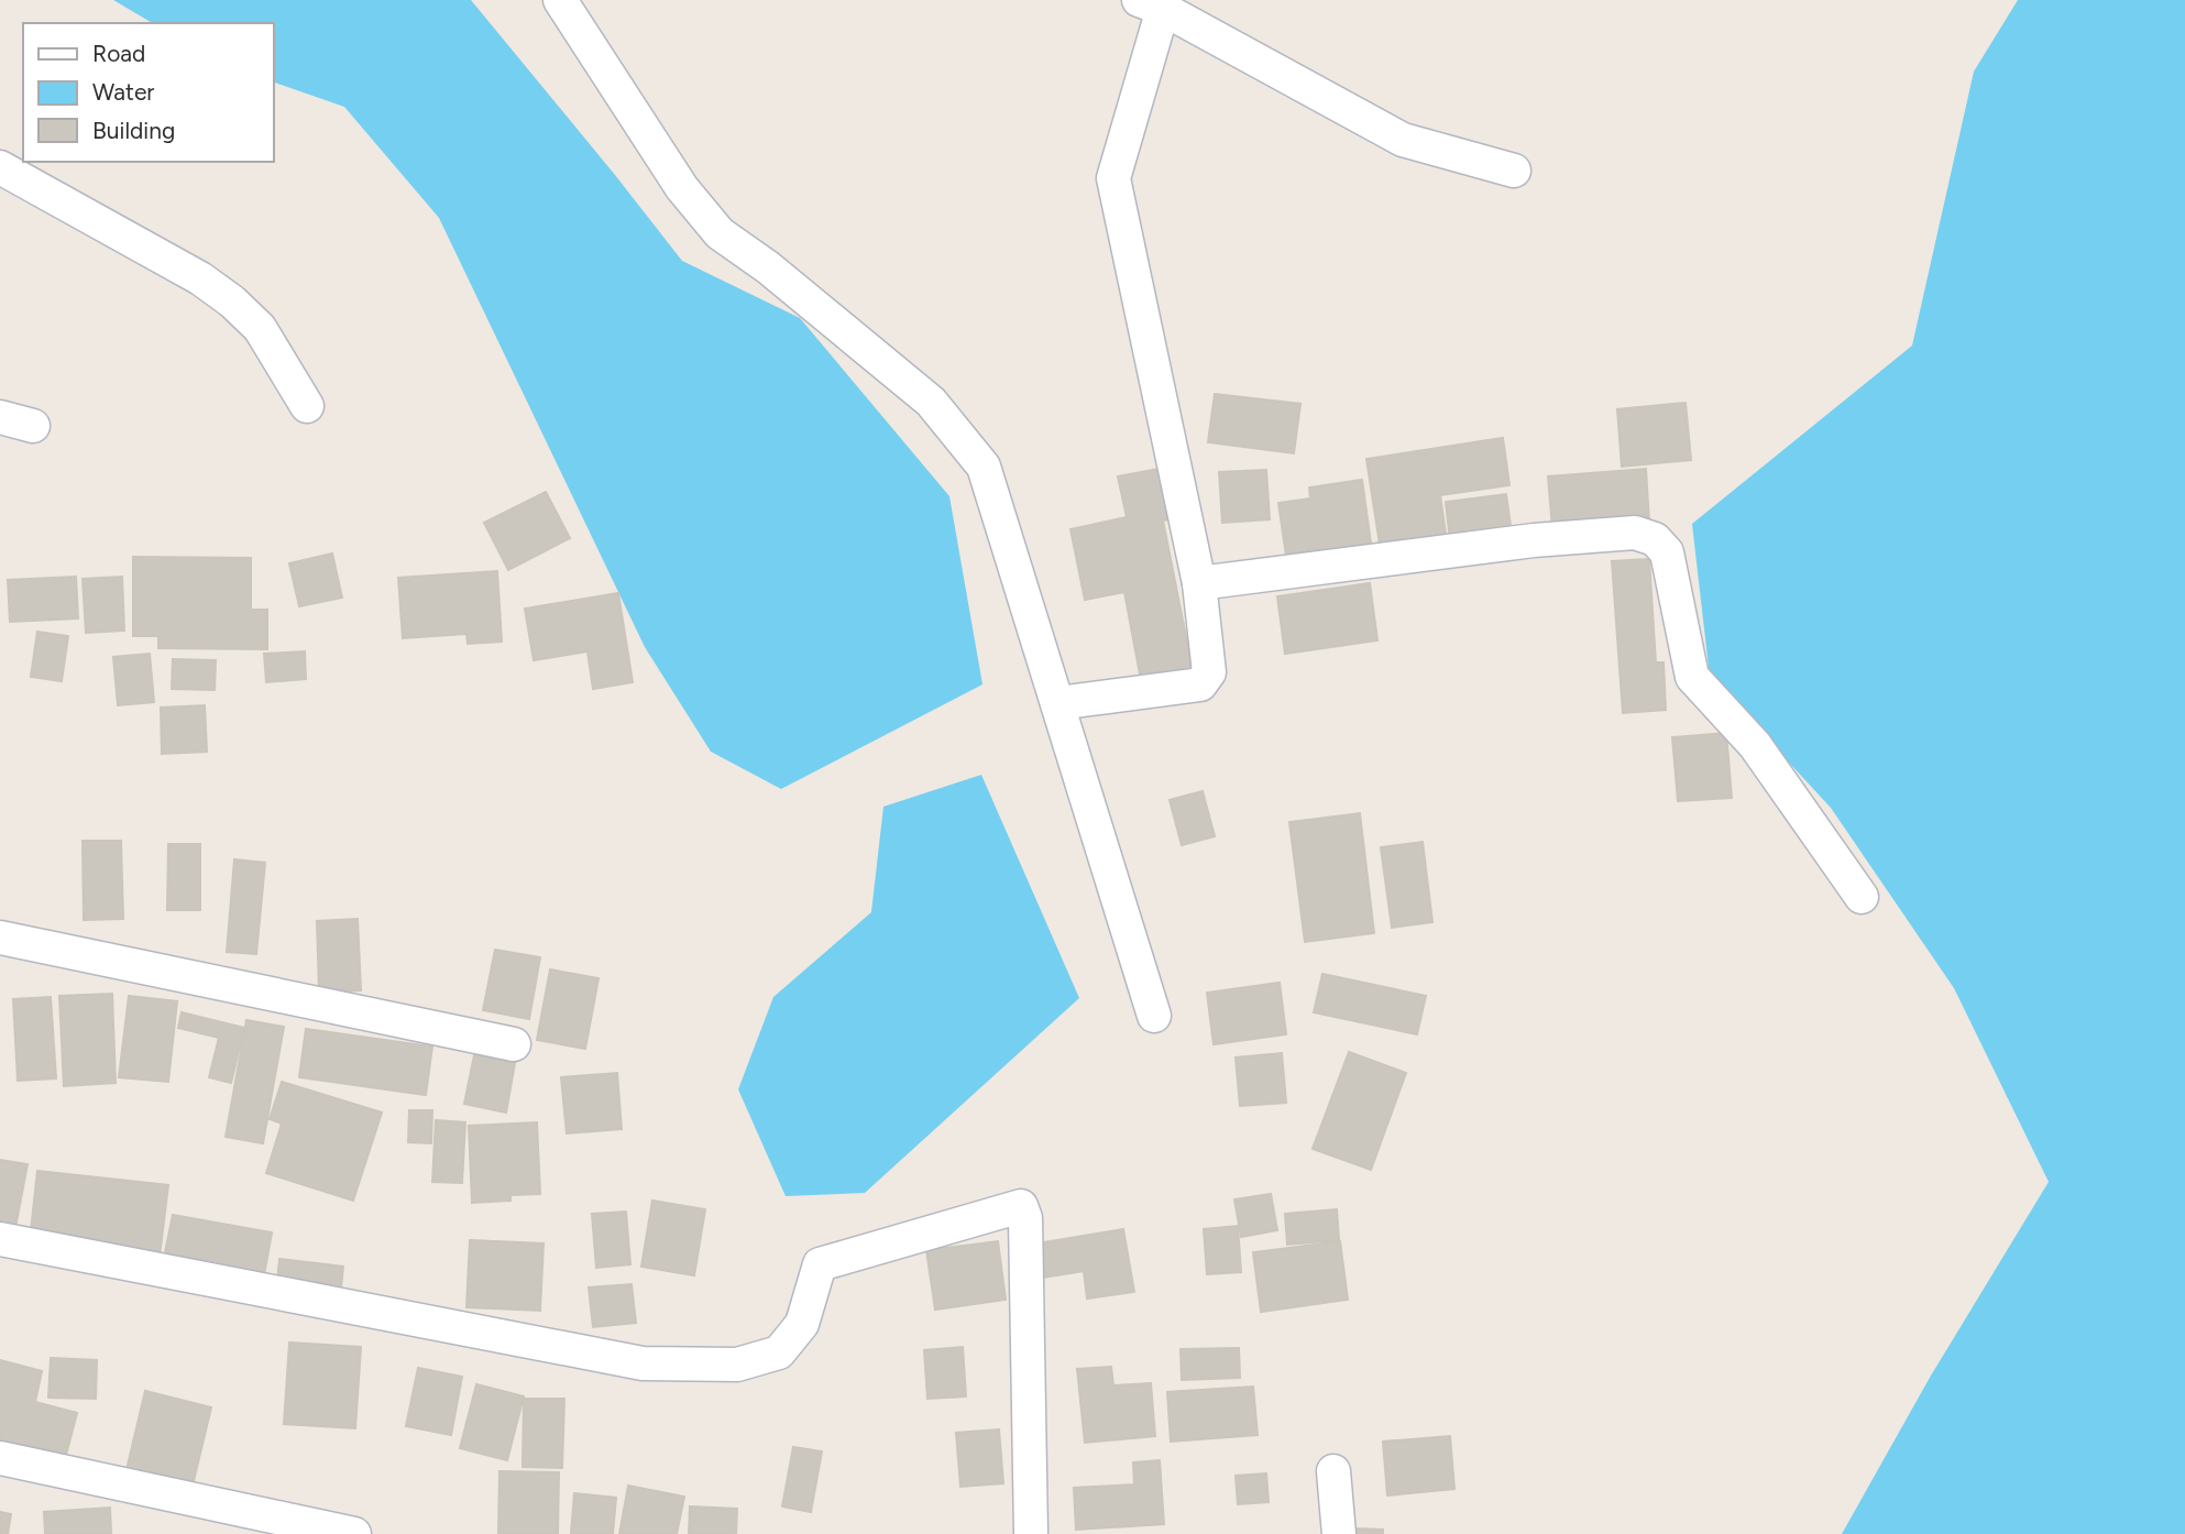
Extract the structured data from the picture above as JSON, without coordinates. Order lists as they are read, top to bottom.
{
  "legend": ["Road", "Water", "Building"]
}
